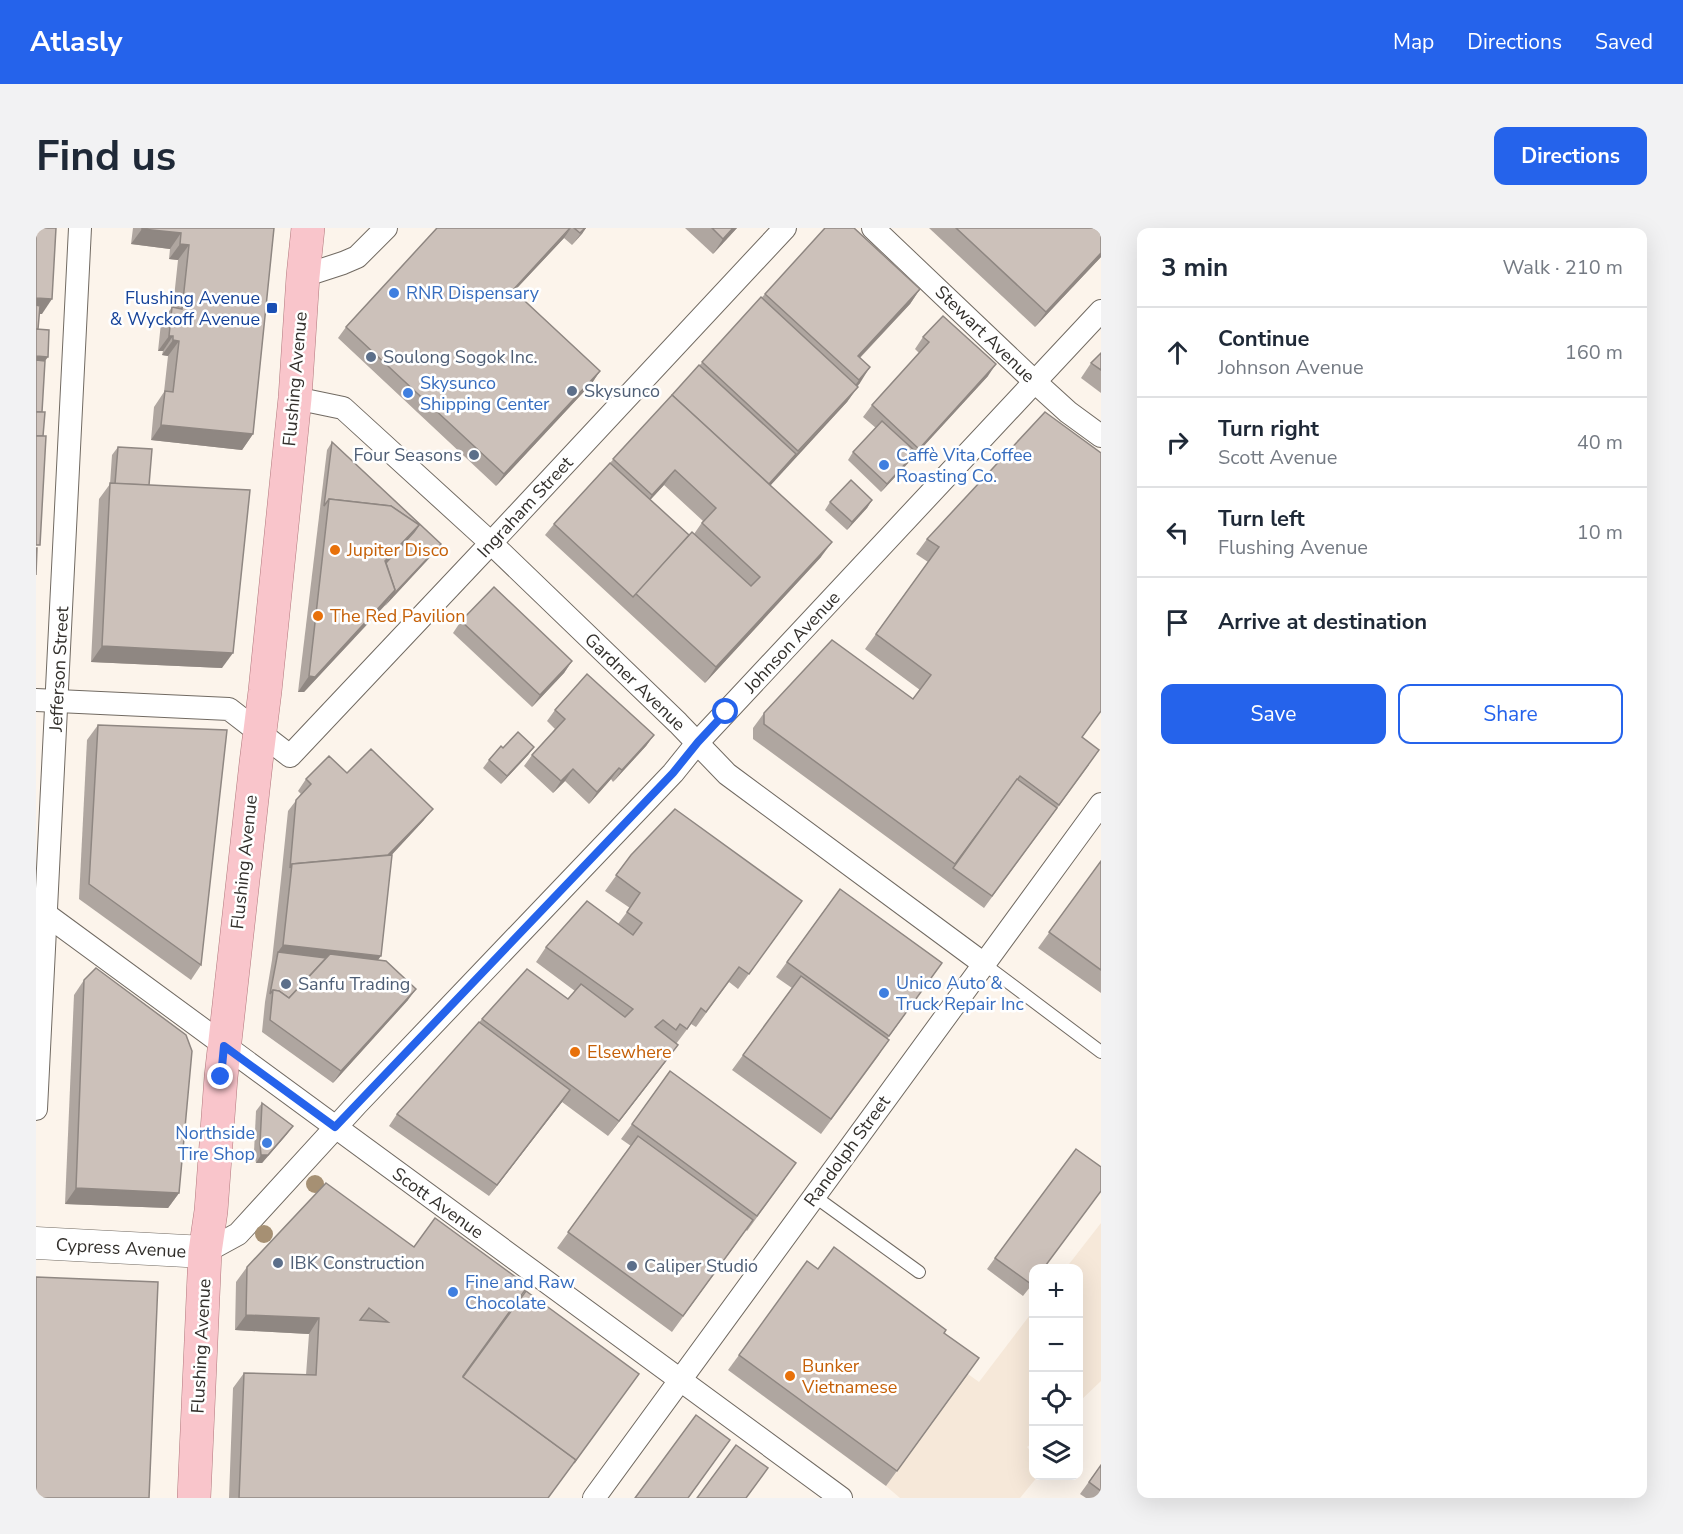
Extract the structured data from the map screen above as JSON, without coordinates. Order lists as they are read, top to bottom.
{
  "streets": {
    "main road": ["Flushing Avenue", "Cypress Avenue"],
    "street": [
      "Stewart Avenue",
      "Ingraham Street",
      "Johnson Avenue",
      "Jefferson Street",
      "Gardner Avenue",
      "Randolph Street",
      "Scott Avenue"
    ]
  },
  "crossings": [
    ["Stewart Avenue", "Johnson Avenue"],
    ["Flushing Avenue", "Ingraham Street"],
    ["Flushing Avenue", "Johnson Avenue"],
    ["Flushing Avenue", "Gardner Avenue"],
    ["Flushing Avenue", "Scott Avenue"],
    ["Flushing Avenue", "Cypress Avenue"],
    ["Ingraham Street", "Gardner Avenue"],
    ["Johnson Avenue", "Gardner Avenue"],
    ["Johnson Avenue", "Scott Avenue"],
    ["Johnson Avenue", "Cypress Avenue"],
    ["Jefferson Street", "Scott Avenue"],
    ["Gardner Avenue", "Randolph Street"],
    ["Randolph Street", "Scott Avenue"]
  ],
  "places": {
    "other": [
      "RNR Dispensary",
      "Soulong Sogok Inc.",
      "Skysunco",
      "Skysunco Shipping Center",
      "Four Seasons",
      "Caffè Vita Coffee Roasting Co.",
      "Jupiter Disco",
      "The Red Pavilion",
      "Sanfu Trading",
      "Unico Auto & Truck Repair Inc",
      "Elsewhere",
      "Northside Tire Shop",
      "IBK Construction",
      "Caliper Studio",
      "Fine and Raw Chocolate",
      "Bunker Vietnamese"
    ],
    "transit": ["Flushing Avenue & Wyckoff Avenue"]
  },
  "page": {
    "header": "Atlasly",
    "nav": ["Map", "Directions", "Saved"],
    "buttons": [
      "Directions",
      ["Save", "Share"]
    ],
    "title": "Find us",
    "heading": ["3 min", "Walk · 210 m"],
    "list": [
      ["Continue", "Johnson Avenue", "160 m"],
      ["Turn right", "Scott Avenue", "40 m"],
      ["Turn left", "Flushing Avenue", "10 m"],
      "Arrive at destination"
    ],
    "map_buttons": ["+", "−"]
  }
}
